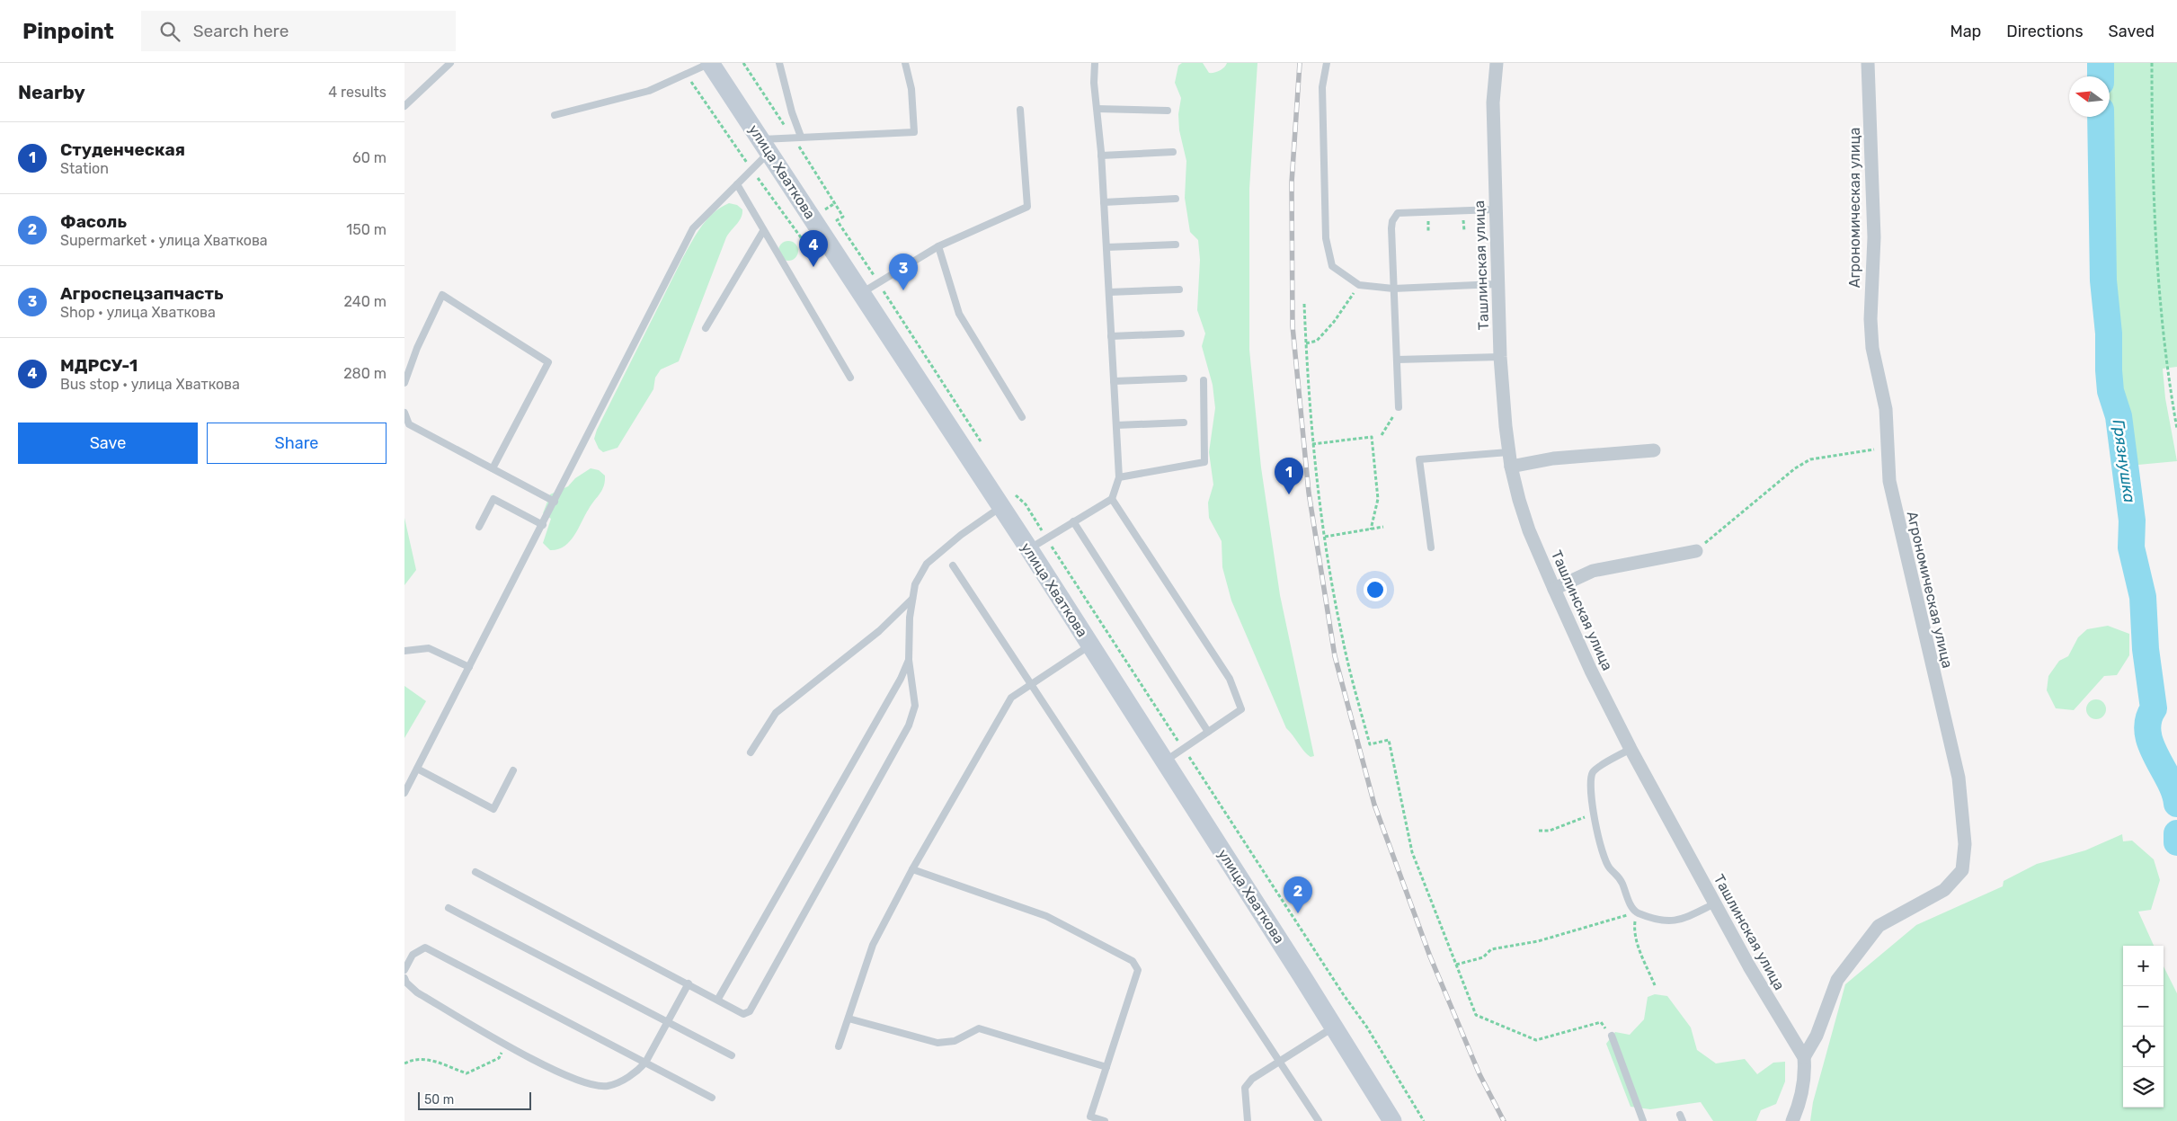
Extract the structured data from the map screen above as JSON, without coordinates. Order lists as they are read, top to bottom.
{
  "streets": {
    "main road": ["улица Хваткова"],
    "street": ["Агрономическая улица", "Ташлинская улица"]
  },
  "crossings": [
    ["Агрономическая улица", "Ташлинская улица"]
  ],
  "water": ["Грязнушка"],
  "scale_bar": "50 m",
  "north": "left",
  "page": {
    "header": "Pinpoint",
    "search": "Search here",
    "nav": ["Map", "Directions", "Saved"],
    "heading": ["Nearby", "4 results"],
    "list": [
      {
        "mark": "1",
        "name": "Студенческая",
        "note": "Station",
        "value": "60 m"
      },
      {
        "mark": "2",
        "name": "Фасоль",
        "note": "Supermarket · улица Хваткова",
        "value": "150 m"
      },
      {
        "mark": "3",
        "name": "Агроспецзапчасть",
        "note": "Shop · улица Хваткова",
        "value": "240 m"
      },
      {
        "mark": "4",
        "name": "МДРСУ-1",
        "note": "Bus stop · улица Хваткова",
        "value": "280 m"
      }
    ],
    "pins": [
      "4",
      "3",
      "1",
      "2"
    ],
    "buttons": ["Save", "Share"],
    "map_buttons": ["+", "−"],
    "scale": "50 m"
  }
}
